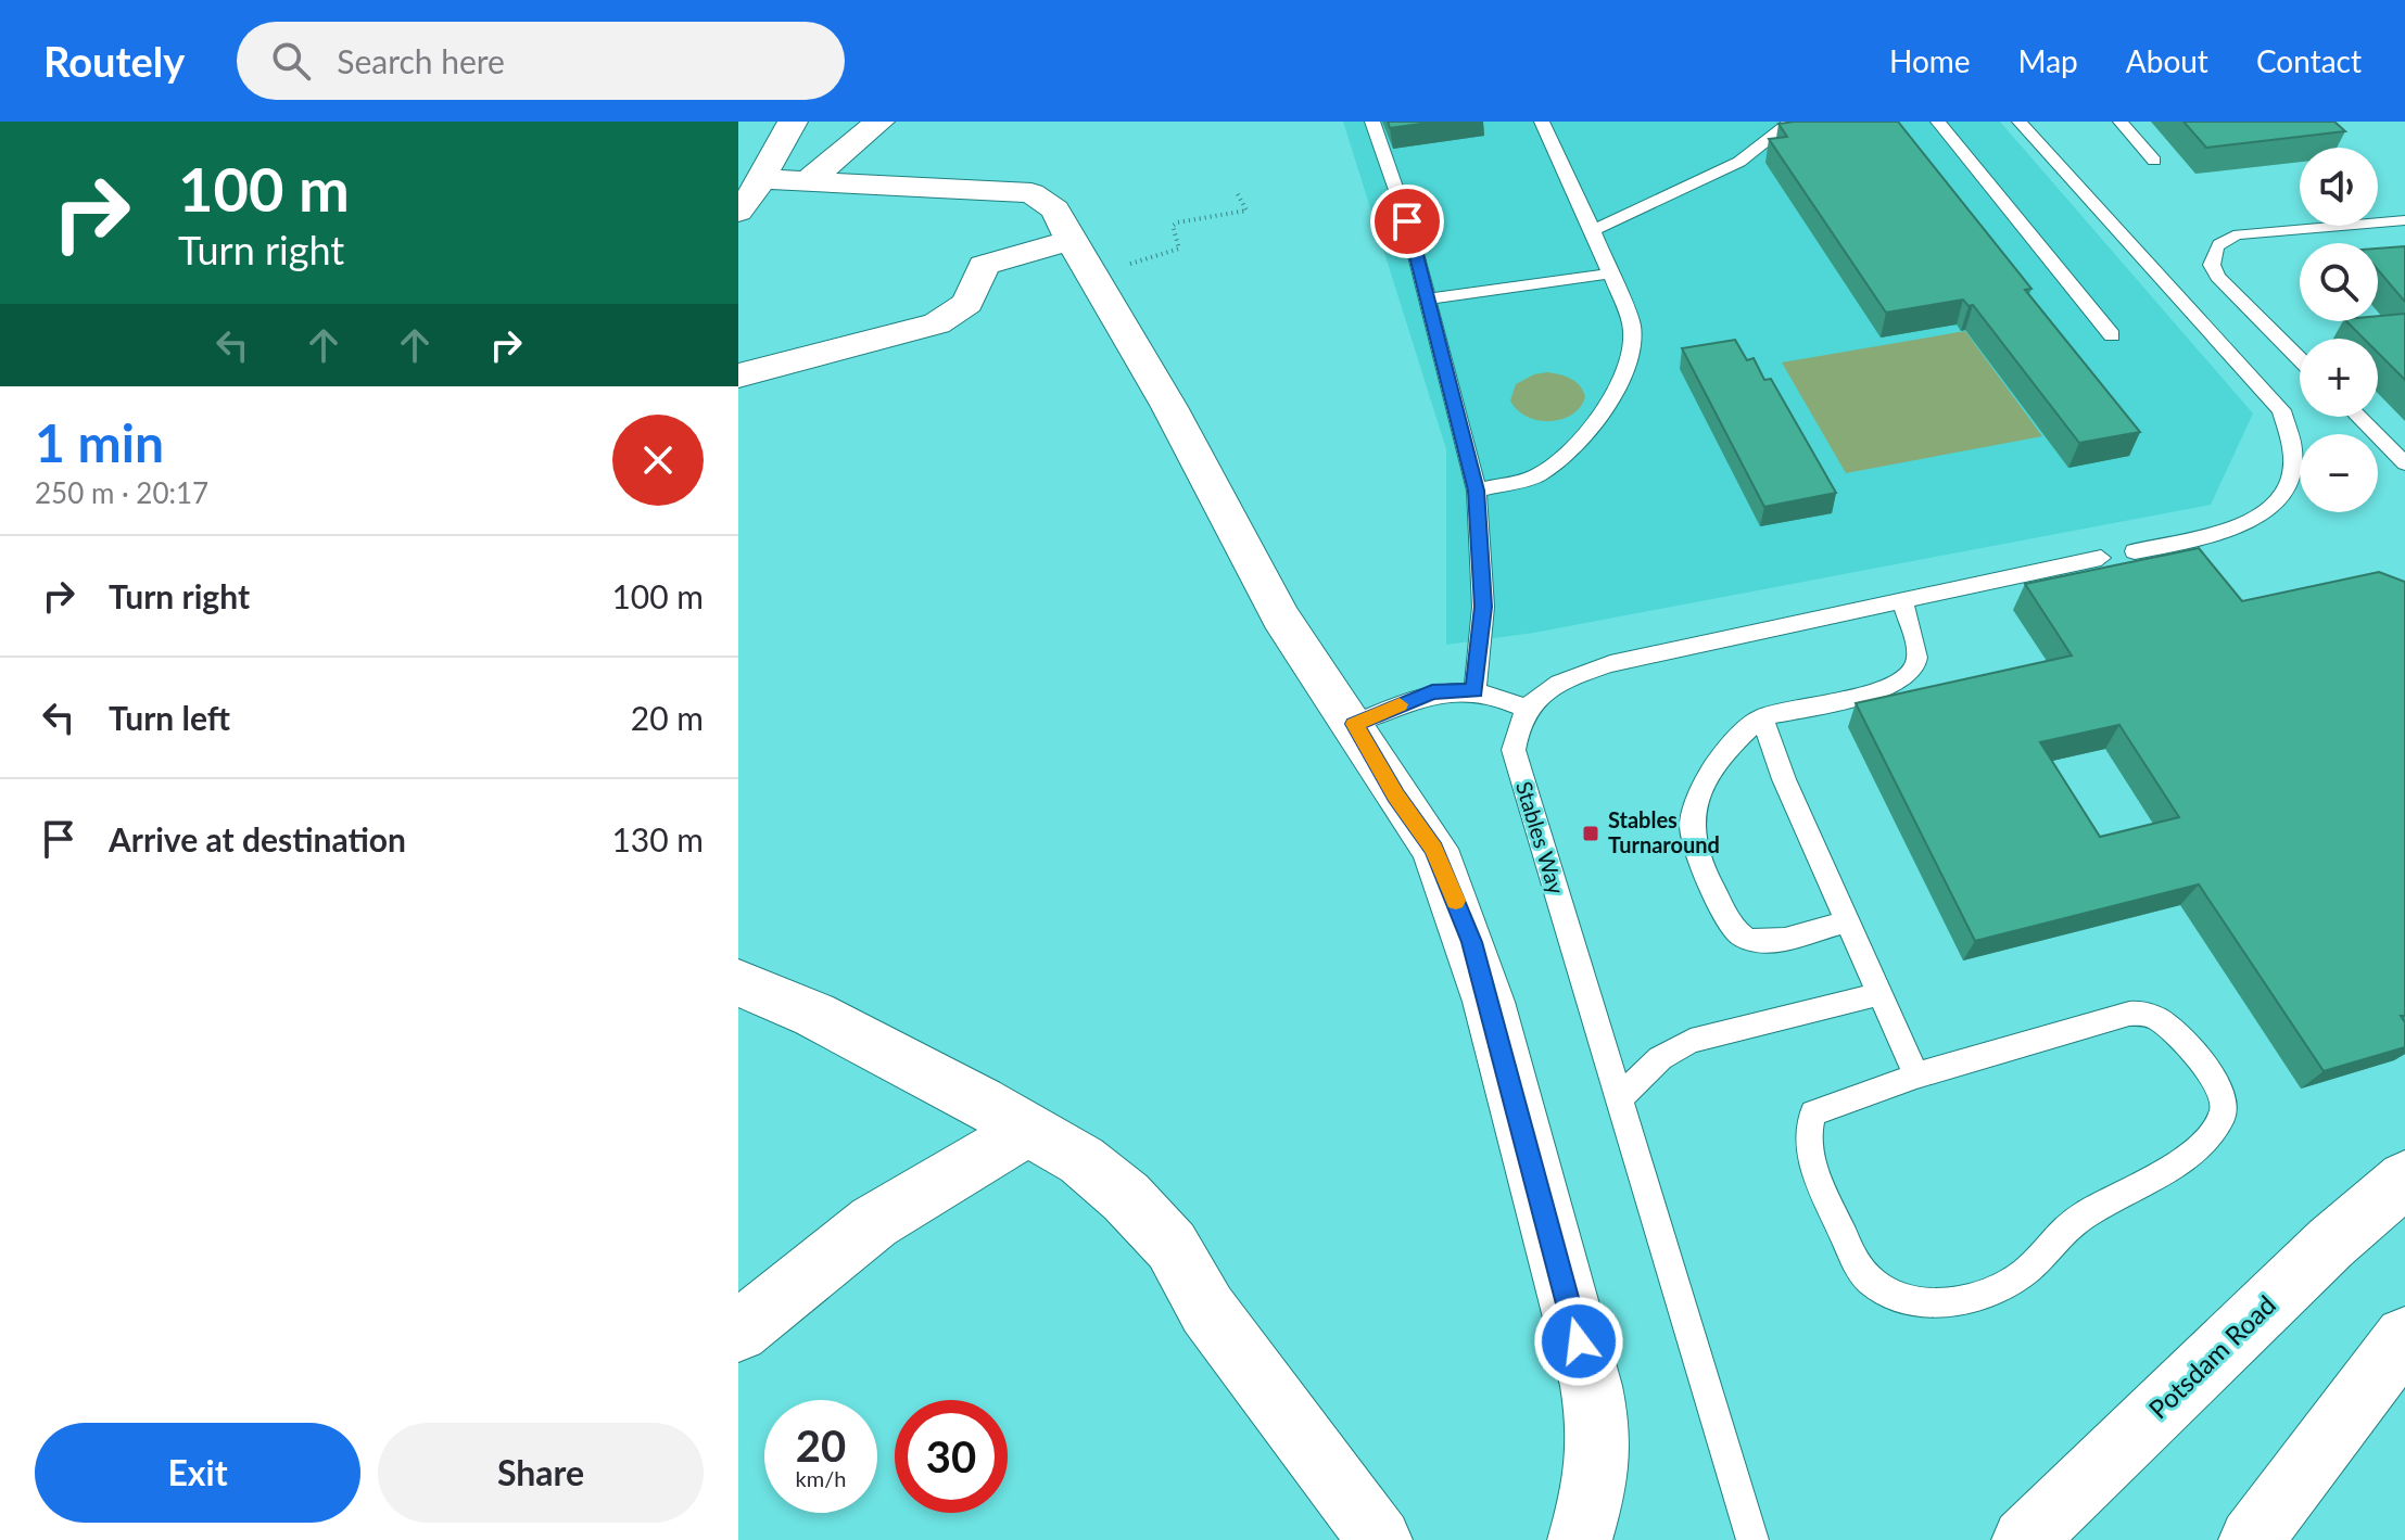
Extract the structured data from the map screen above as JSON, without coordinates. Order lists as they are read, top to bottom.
{
  "streets": {
    "street": ["Potsdam Road"],
    "lane": ["Stables Way"]
  },
  "places": {
    "transit": ["Stables Turnaround"]
  },
  "page": {
    "header": "Routely",
    "search": "Search here",
    "nav": [
      "Home",
      "Map",
      "About",
      "Contact"
    ],
    "turn": ["100 m", "Turn right"],
    "map_buttons": ["+", "−"],
    "heading": ["1 min", "250 m · 20:17"],
    "list": [
      {
        "name": "Turn right",
        "value": "100 m"
      },
      {
        "name": "Turn left",
        "value": "20 m"
      },
      {
        "name": "Arrive at destination",
        "value": "130 m"
      }
    ],
    "speed": "20 km/h",
    "limit": "30",
    "buttons": ["Exit", "Share"]
  }
}
